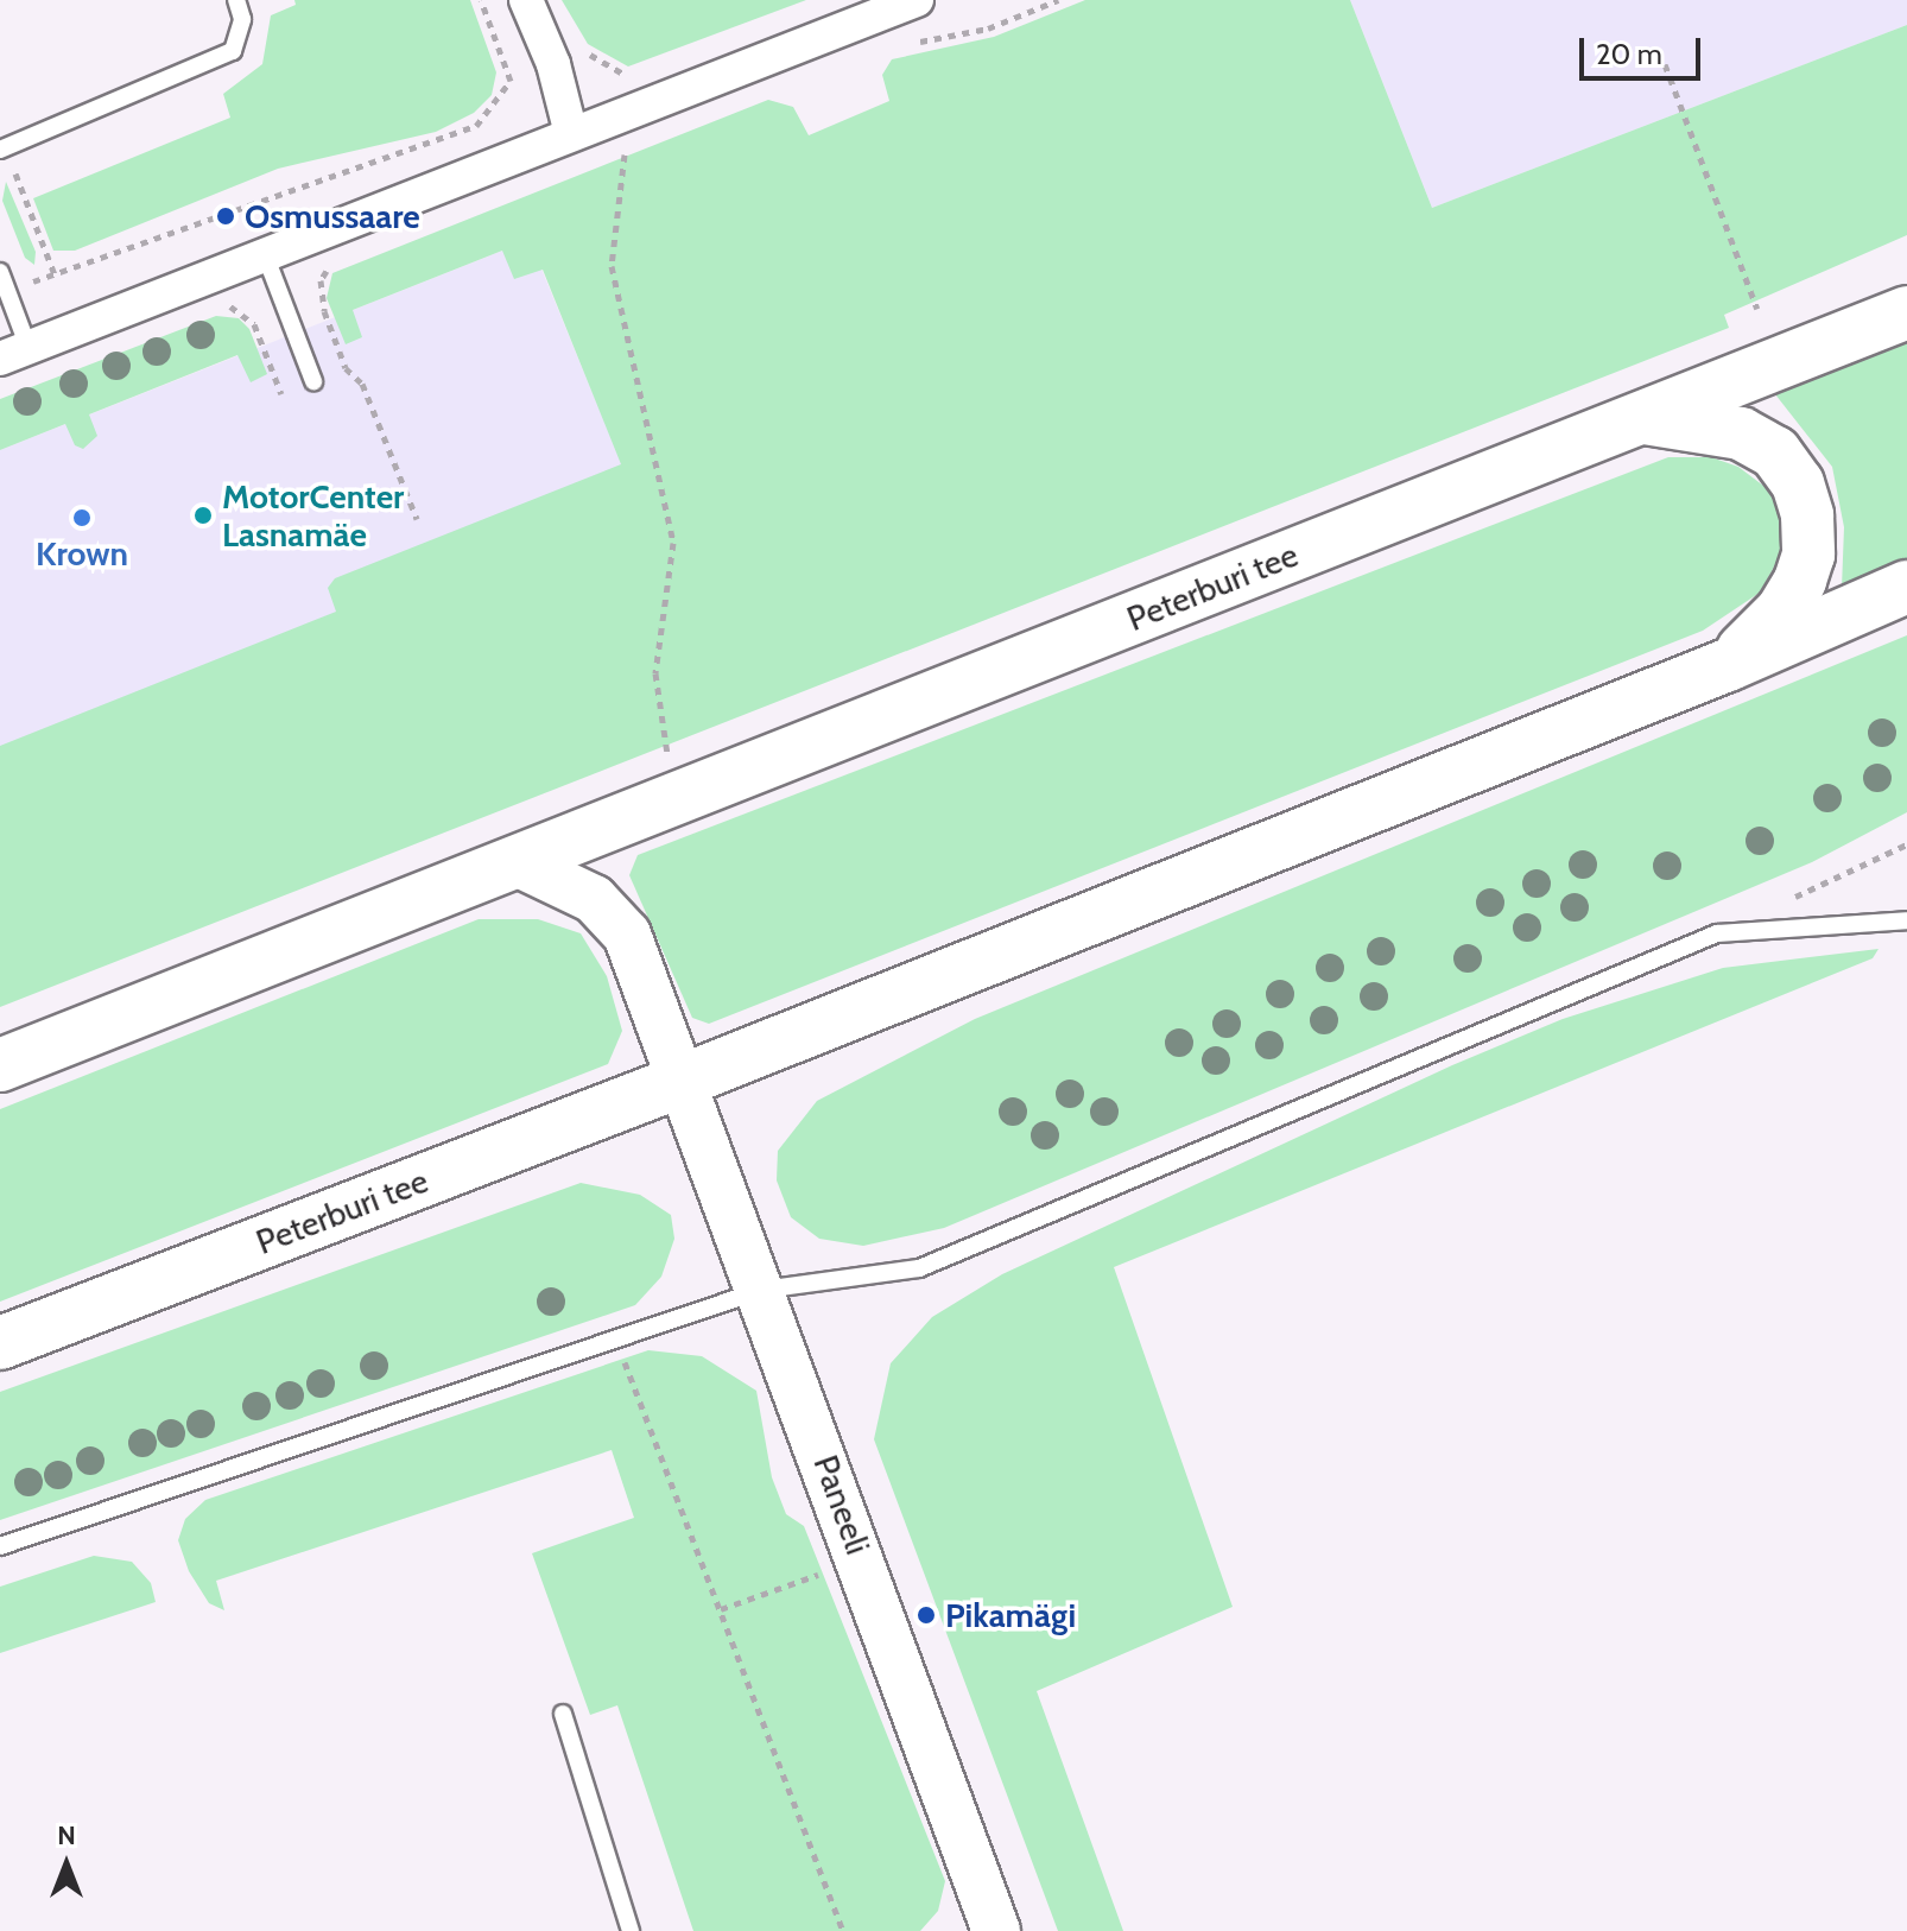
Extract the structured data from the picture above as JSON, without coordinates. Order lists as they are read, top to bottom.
{
  "streets": {
    "highway": ["Peterburi tee"],
    "street": ["Paneeli"]
  },
  "crossings": [
    ["Peterburi tee", "Paneeli"]
  ],
  "places": [
    "Osmussaare",
    "MotorCenter Lasnamäe",
    "Krown",
    "Pikamägi"
  ],
  "scale_bar": "20 m",
  "north": "top"
}
